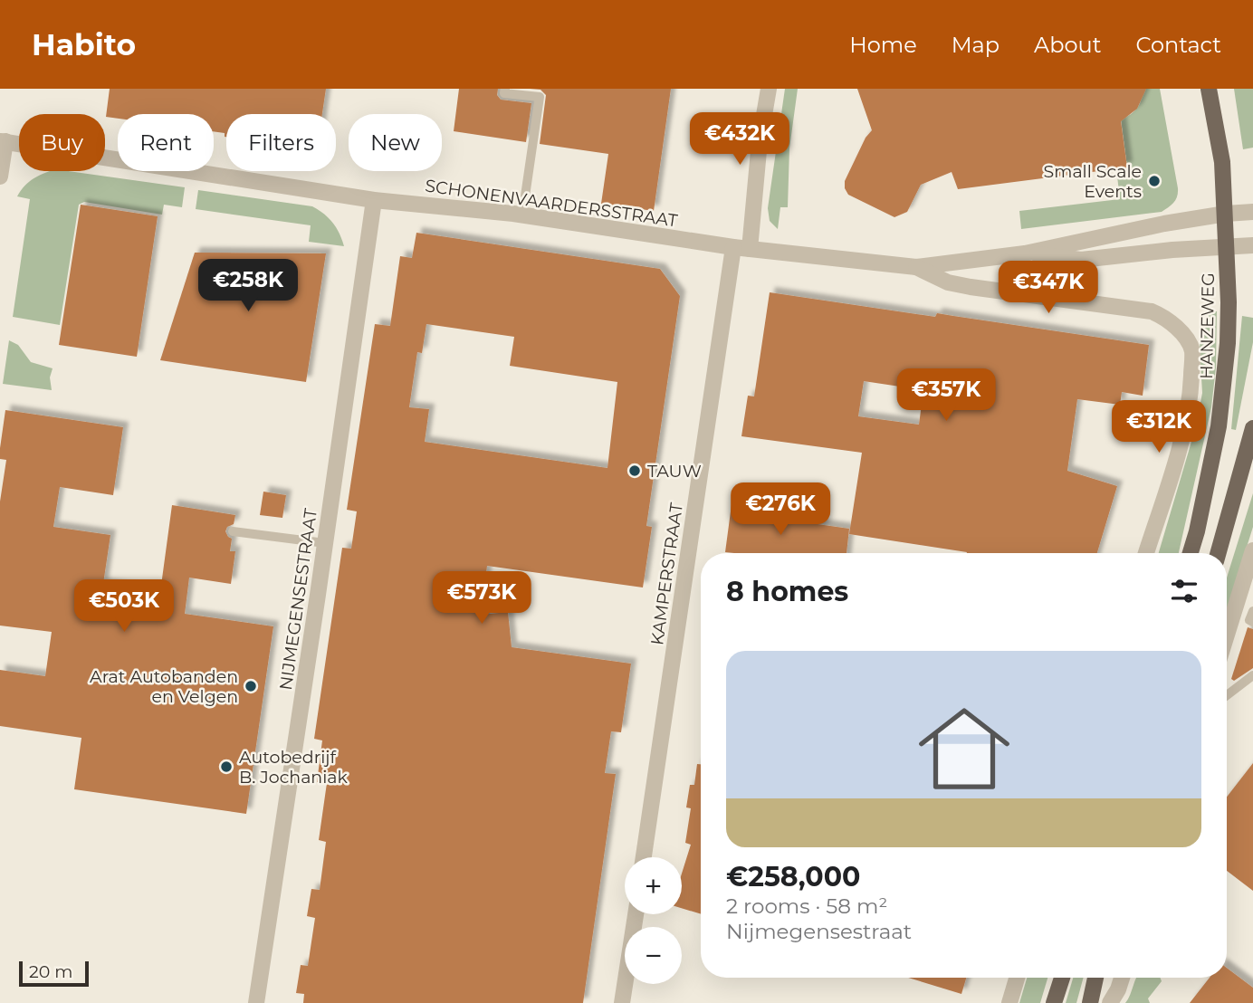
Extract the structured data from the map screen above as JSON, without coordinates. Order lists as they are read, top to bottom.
{
  "streets": {
    "main road": ["HANZEWEG"],
    "street": ["SCHONENVAARDERSSTRAAT", "KAMPERSTRAAT", "NIJMEGENSESTRAAT"]
  },
  "crossings": [
    ["SCHONENVAARDERSSTRAAT", "HANZEWEG"],
    ["SCHONENVAARDERSSTRAAT", "KAMPERSTRAAT"],
    ["SCHONENVAARDERSSTRAAT", "NIJMEGENSESTRAAT"]
  ],
  "places": [
    "Small Scale Events",
    "TAUW",
    "Arat Autobanden en Velgen",
    "Autobedrijf B. Jochaniak"
  ],
  "scale_bar": "20 m",
  "page": {
    "header": "Habito",
    "nav": [
      "Home",
      "Map",
      "About",
      "Contact"
    ],
    "price": [
      "€432K",
      "€258K",
      "€347K",
      "€357K",
      "€312K",
      "€276K",
      "€573K",
      "€503K"
    ],
    "chip": [
      "Buy",
      "Rent",
      "Filters",
      "New"
    ],
    "heading": "8 homes",
    "list": [
      {
        "name": "€258,000",
        "note": "2 rooms · 58 m² · Nijmegensestraat"
      }
    ],
    "map_buttons": ["+", "−"],
    "scale": "20 m"
  }
}
